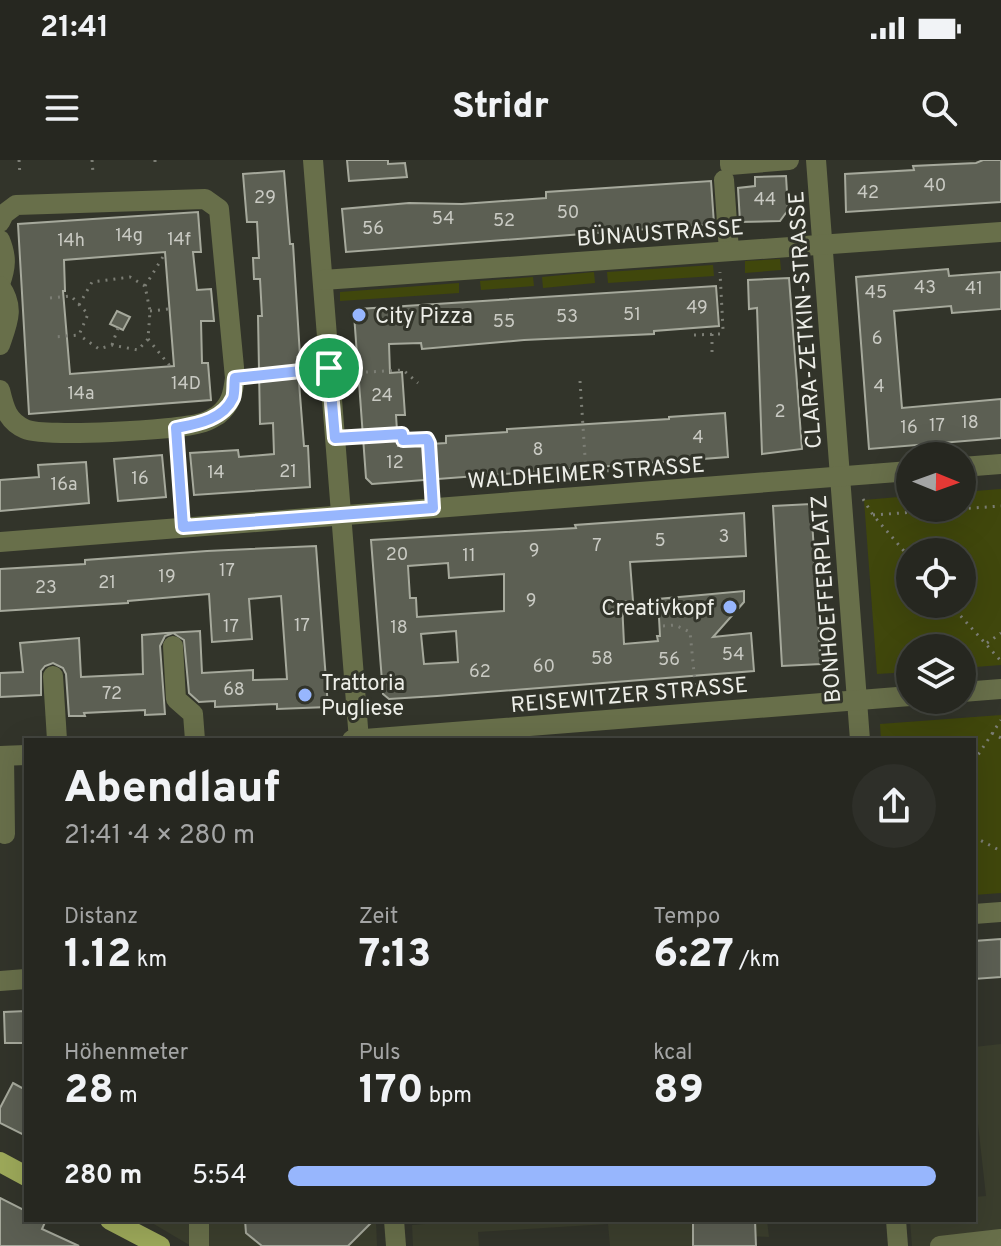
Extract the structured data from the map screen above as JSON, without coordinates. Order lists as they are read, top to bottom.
{
  "streets": {
    "street": [
      "BÜNAUSTRASSE",
      "CLARA-ZETKIN-STRASSE",
      "WALDHEIMER STRASSE",
      "BONHOEFFERPLATZ",
      "REISEWITZER STRASSE"
    ]
  },
  "crossings": [
    ["BÜNAUSTRASSE", "CLARA-ZETKIN-STRASSE"],
    ["CLARA-ZETKIN-STRASSE", "WALDHEIMER STRASSE"],
    ["CLARA-ZETKIN-STRASSE", "BONHOEFFERPLATZ"],
    ["WALDHEIMER STRASSE", "BONHOEFFERPLATZ"],
    ["BONHOEFFERPLATZ", "REISEWITZER STRASSE"]
  ],
  "places": ["City Pizza", "Creativkopf", "Trattoria Pugliese"],
  "house_numbers": [
    "40",
    "42",
    "29",
    "44",
    "50",
    "54",
    "52",
    "56",
    "14g",
    "14f",
    "14h",
    "43",
    "41",
    "45",
    "49",
    "51",
    "53",
    "55",
    "6",
    "14D",
    "4",
    "14a",
    "24",
    "2",
    "18",
    "17",
    "16",
    "4",
    "8",
    "12",
    "21",
    "14",
    "16",
    "16a",
    "3",
    "5",
    "7",
    "9",
    "20",
    "11",
    "17",
    "19",
    "21",
    "23",
    "9",
    "17",
    "17",
    "18",
    "54",
    "58",
    "56",
    "60",
    "62",
    "68",
    "72"
  ],
  "north": "right",
  "page": {
    "status": "21:41",
    "header": "Stridr",
    "heading": ["Abendlauf", "21:41 · 4 × 280 m"],
    "stats": [
      ["Distanz", "1.12 km"],
      ["Zeit", "7:13"],
      ["Tempo", "6:27 /km"],
      ["Höhenmeter", "28 m"],
      ["Puls", "170 bpm"],
      ["kcal", "89"]
    ],
    "list": [
      {
        "name": "280 m",
        "note": "5:54"
      }
    ]
  }
}
